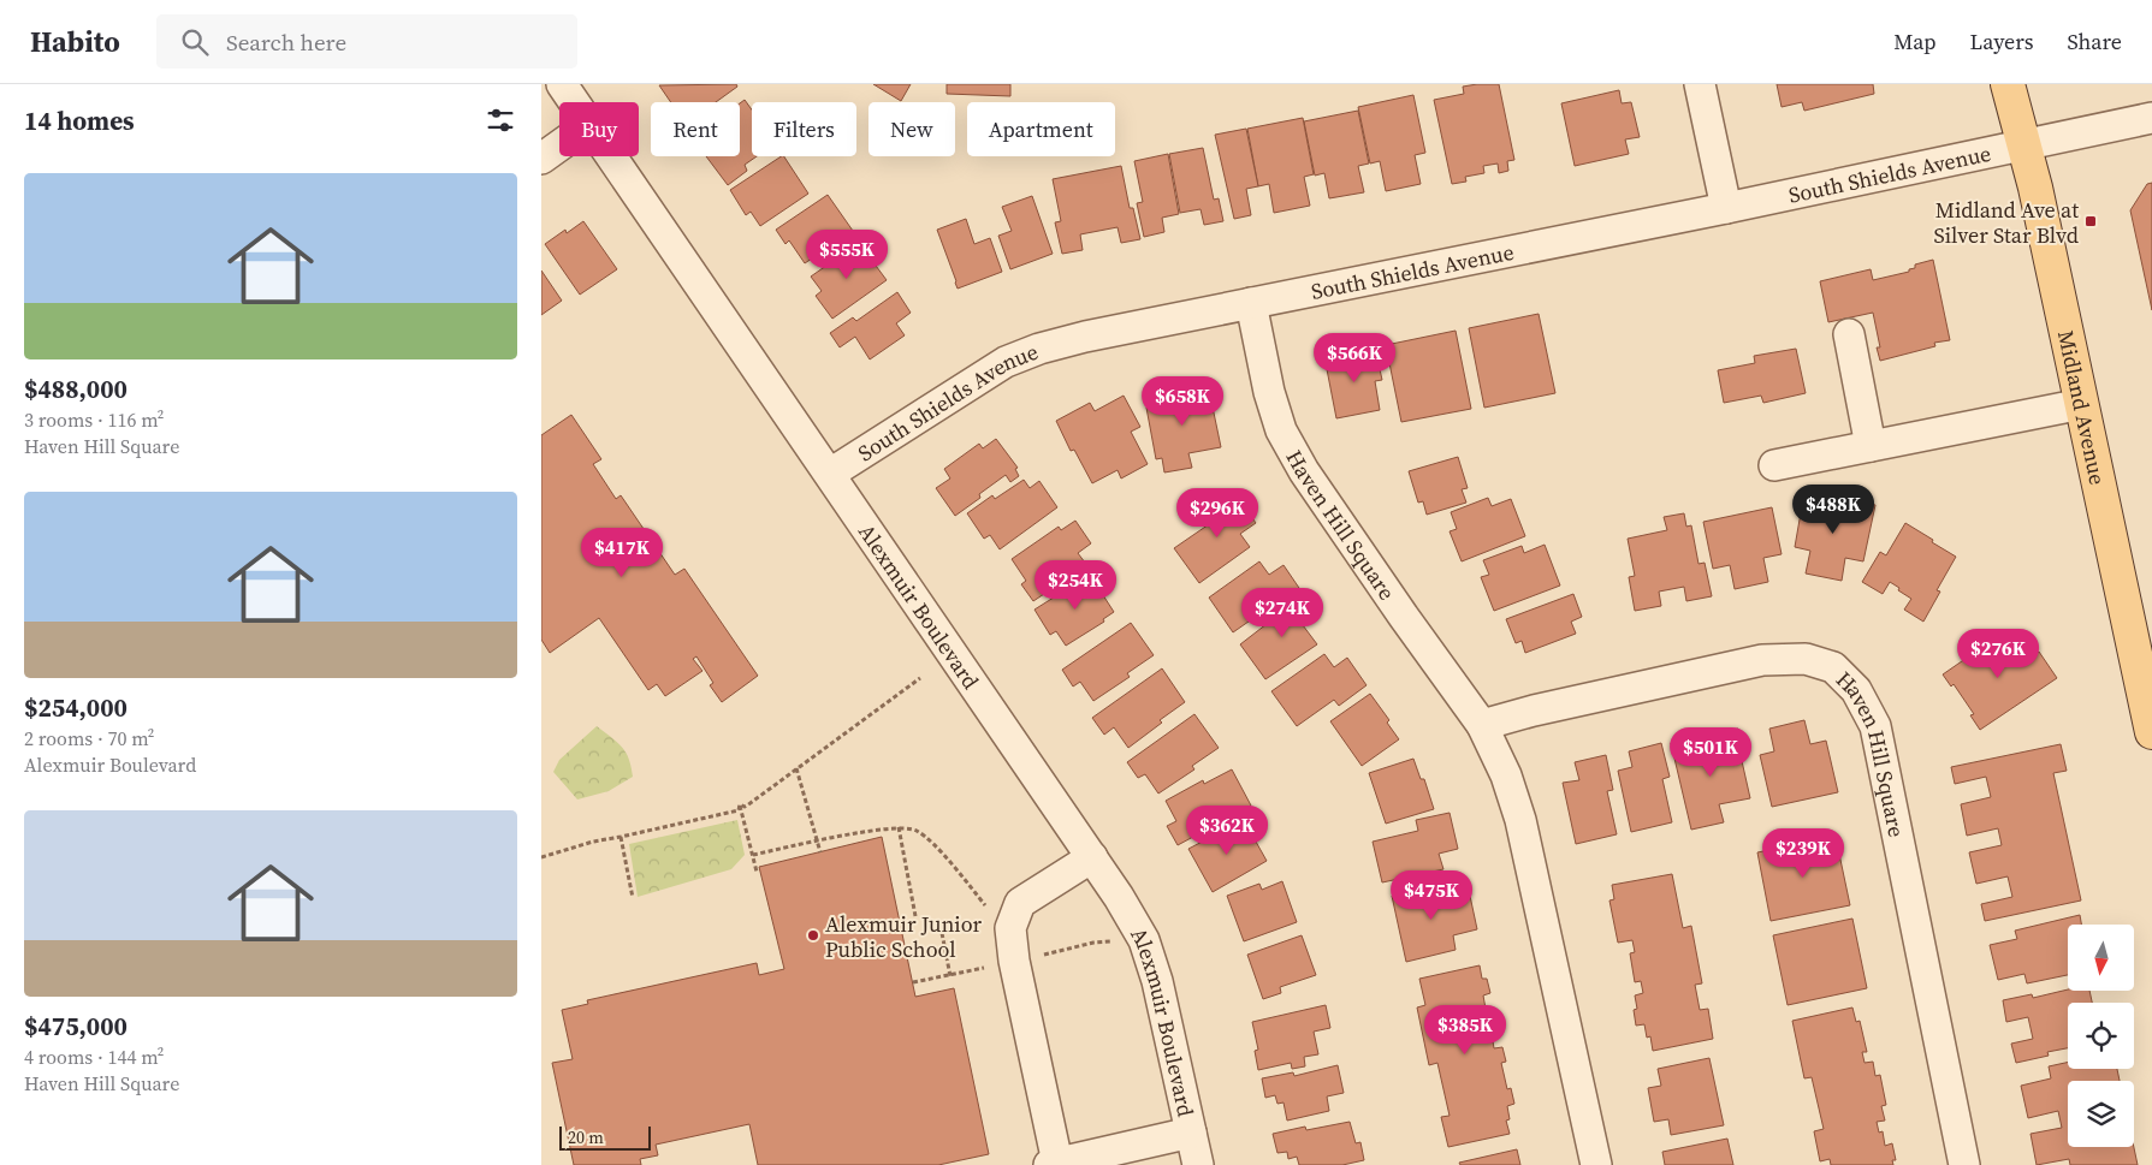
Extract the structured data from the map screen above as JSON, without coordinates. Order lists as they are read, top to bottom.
{
  "streets": {
    "main road": ["Midland Avenue"],
    "street": ["South Shields Avenue", "Haven Hill Square", "Alexmuir Boulevard"]
  },
  "crossings": [
    ["South Shields Avenue", "Midland Avenue"],
    ["South Shields Avenue", "Haven Hill Square"],
    ["South Shields Avenue", "Alexmuir Boulevard"]
  ],
  "places": {
    "transit": ["Midland Ave at Silver Star Blvd"],
    "other": ["Alexmuir Junior Public School"]
  },
  "scale_bar": "20 m",
  "north": "bottom",
  "page": {
    "header": "Habito",
    "search": "Search here",
    "nav": ["Map", "Layers", "Share"],
    "heading": "14 homes",
    "chip": [
      "Buy",
      "Rent",
      "Filters",
      "New",
      "Apartment"
    ],
    "list": [
      {
        "name": "$488,000",
        "note": "3 rooms · 116 m² · Haven Hill Square"
      },
      {
        "name": "$254,000",
        "note": "2 rooms · 70 m² · Alexmuir Boulevard"
      },
      {
        "name": "$475,000",
        "note": "4 rooms · 144 m² · Haven Hill Square"
      }
    ],
    "price": [
      "$555K",
      "$566K",
      "$658K",
      "$488K",
      "$296K",
      "$417K",
      "$254K",
      "$274K",
      "$276K",
      "$501K",
      "$362K",
      "$239K",
      "$475K",
      "$385K"
    ],
    "scale": "20 m"
  }
}
